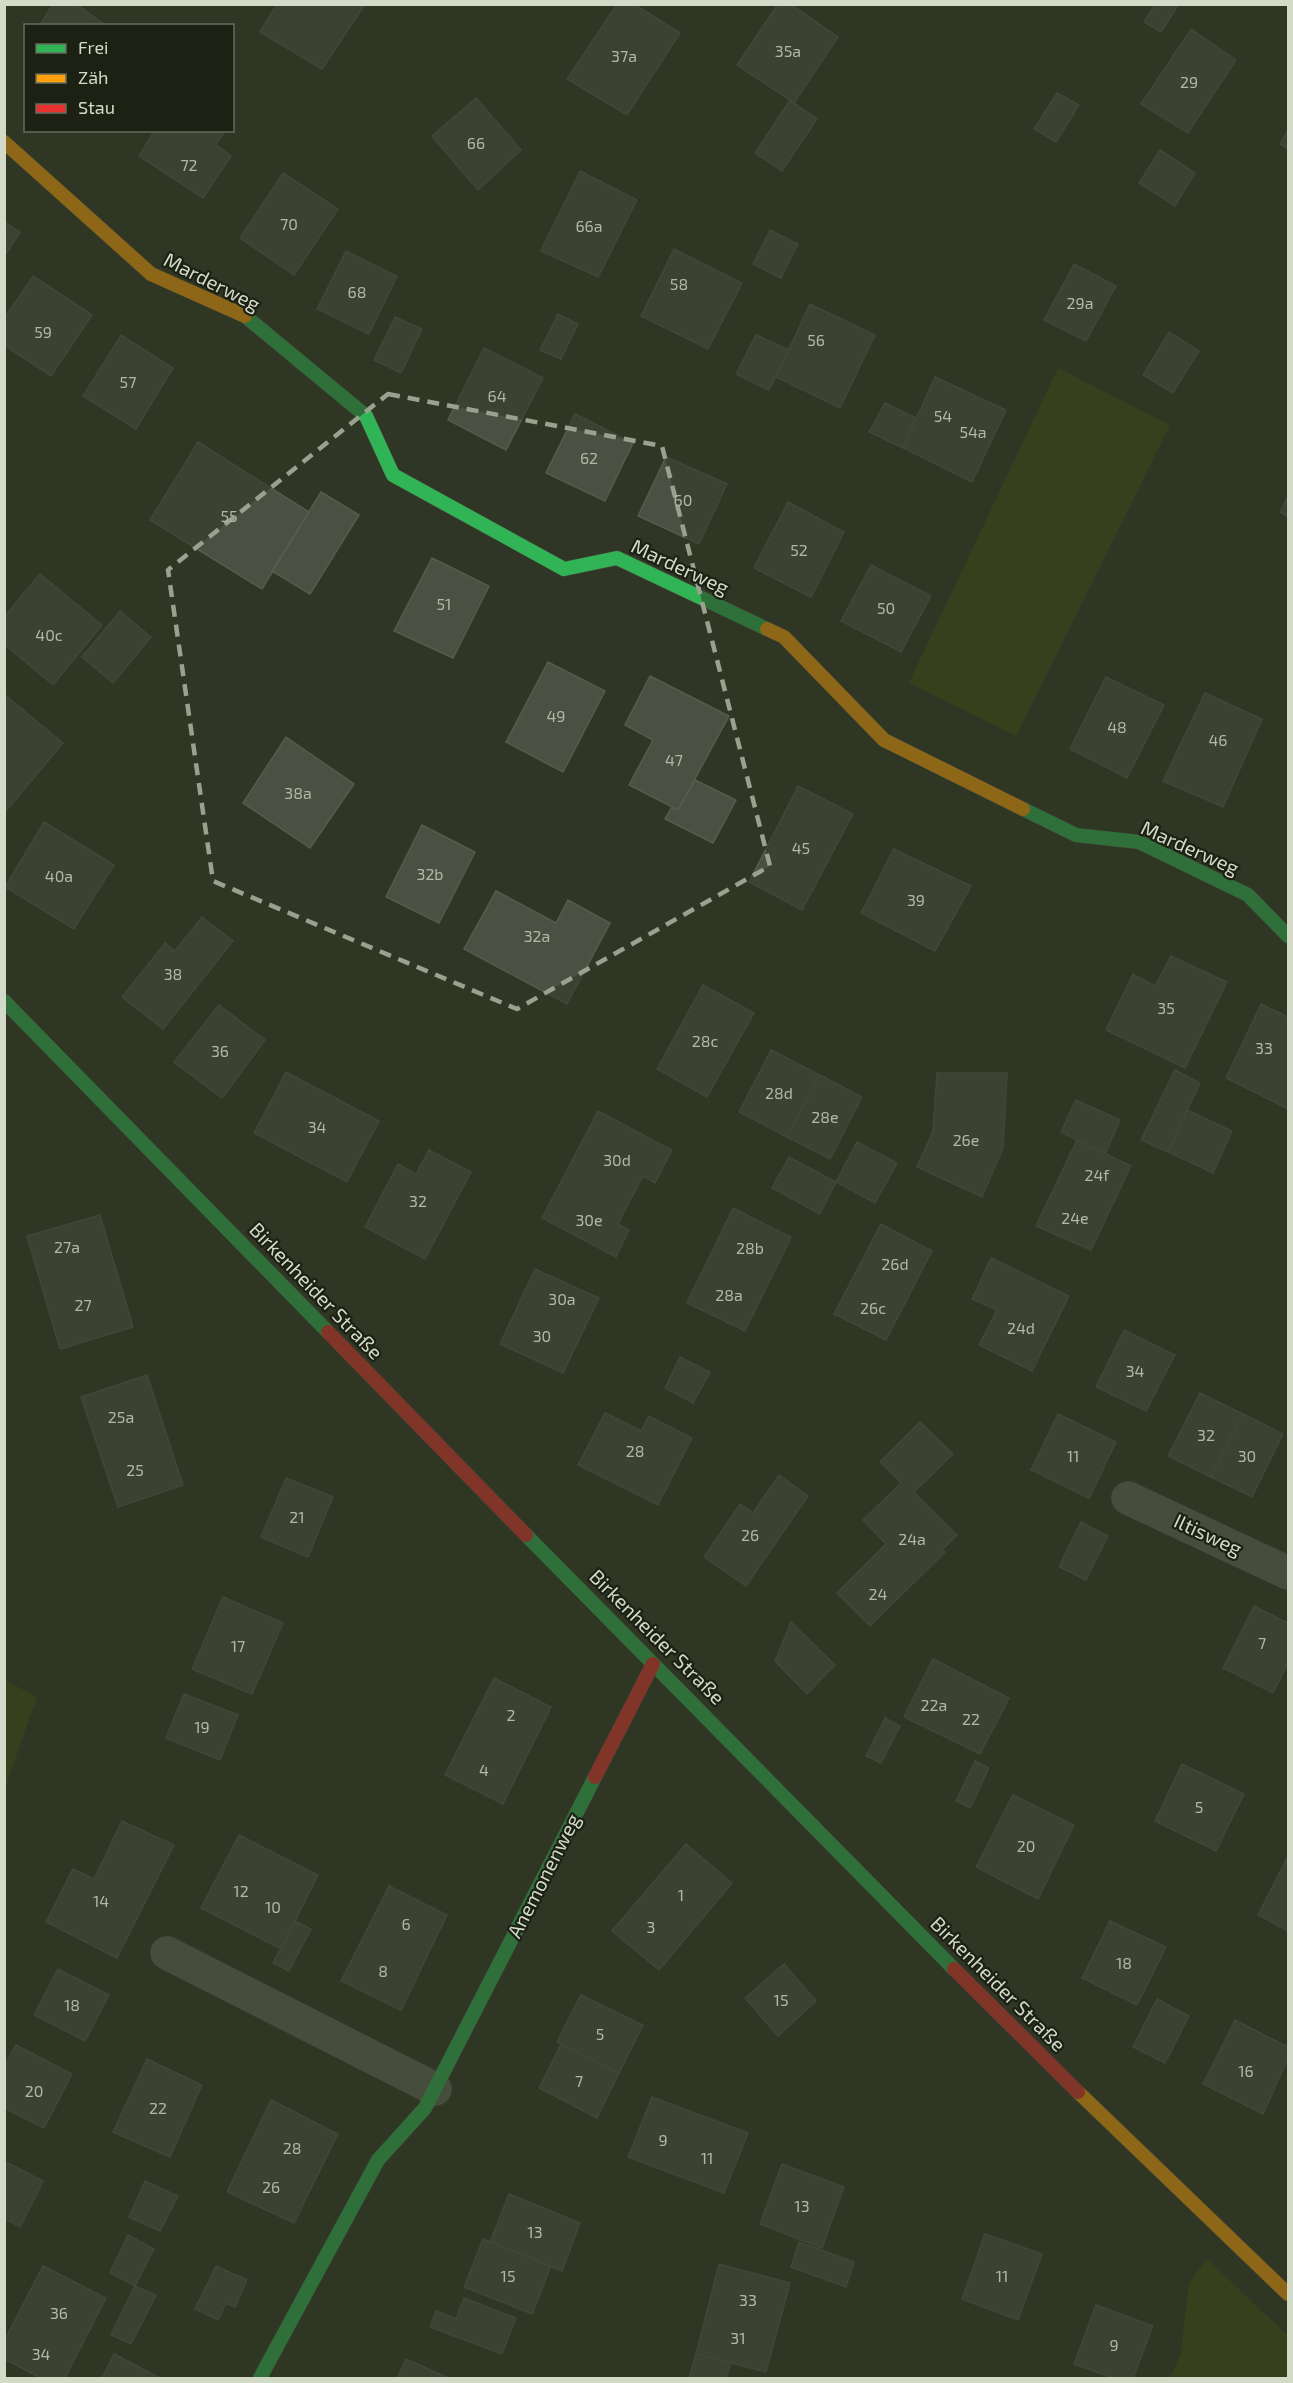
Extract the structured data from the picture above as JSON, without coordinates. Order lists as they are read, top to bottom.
{
  "streets": {
    "street": [
      "Marderweg",
      "Birkenheider Straße",
      "Iltisweg",
      "Anemonenweg"
    ]
  },
  "crossings": [
    ["Birkenheider Straße", "Anemonenweg"]
  ],
  "house_numbers": [
    "35a",
    "37a",
    "29",
    "66",
    "72",
    "70",
    "66a",
    "58",
    "68",
    "29a",
    "59",
    "56",
    "57",
    "64",
    "54",
    "54a",
    "62",
    "60",
    "55",
    "52",
    "51",
    "50",
    "40c",
    "49",
    "48",
    "46",
    "47",
    "38a",
    "45",
    "32b",
    "40a",
    "39",
    "32a",
    "38",
    "35",
    "28c",
    "33",
    "36",
    "28d",
    "28e",
    "34",
    "26e",
    "30d",
    "24f",
    "32",
    "24e",
    "30e",
    "27a",
    "28b",
    "26d",
    "28a",
    "30a",
    "27",
    "26c",
    "24d",
    "30",
    "34",
    "25a",
    "32",
    "28",
    "11",
    "30",
    "25",
    "21",
    "26",
    "24a",
    "24",
    "7",
    "17",
    "22a",
    "2",
    "22",
    "19",
    "4",
    "5",
    "20",
    "12",
    "1",
    "14",
    "10",
    "6",
    "3",
    "18",
    "8",
    "15",
    "18",
    "5",
    "16",
    "7",
    "20",
    "22",
    "9",
    "28",
    "11",
    "26",
    "13",
    "13",
    "15",
    "11",
    "33",
    "36",
    "31",
    "9",
    "34"
  ],
  "legend": ["Frei", "Zäh", "Stau"]
}
